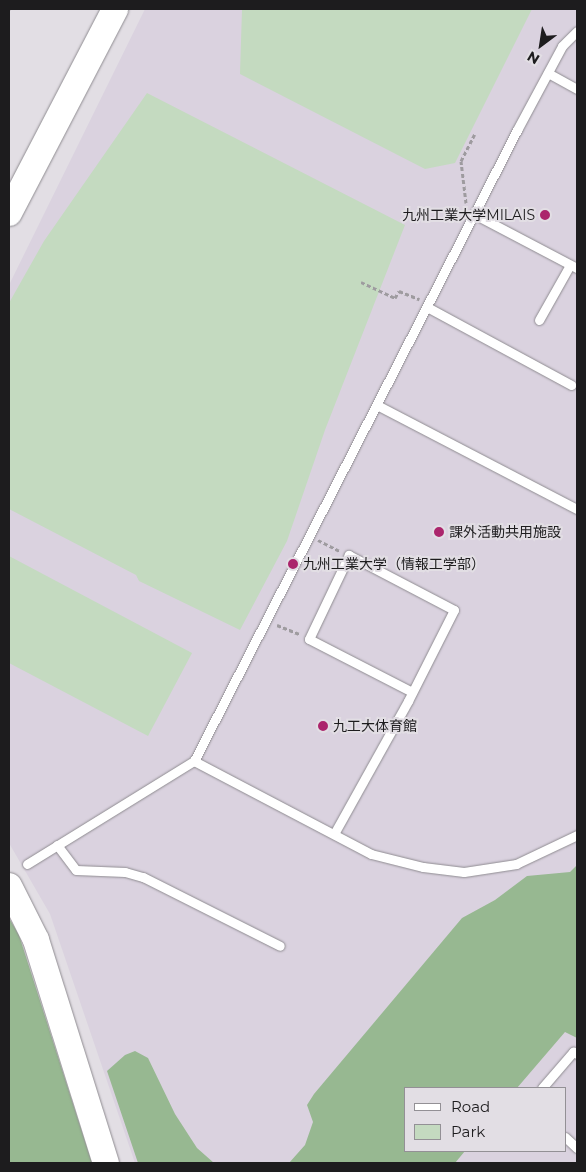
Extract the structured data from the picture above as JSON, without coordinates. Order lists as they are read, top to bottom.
{
  "places": [
    "九州工業大学MILAIS",
    "課外活動共用施設",
    "九州工業大学（情報工学部）",
    "九工大体育館"
  ],
  "legend": ["Road", "Park"],
  "north": "bottom left"
}
